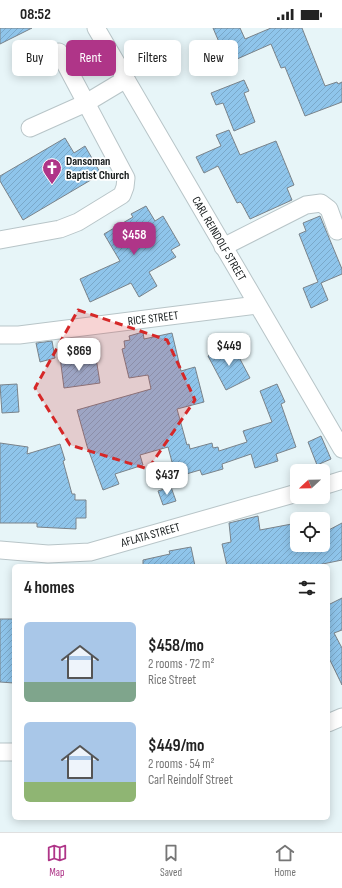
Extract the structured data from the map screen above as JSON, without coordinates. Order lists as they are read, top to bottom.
{
  "streets": {
    "street": ["CARL REINDOLF STREET", "RICE STREET", "AFLATA STREET"]
  },
  "crossings": [
    ["CARL REINDOLF STREET", "RICE STREET"]
  ],
  "places": {
    "church": ["Dansoman Baptist Church"]
  },
  "north": "left",
  "page": {
    "status": "08:52",
    "chip": [
      "Buy",
      "Rent",
      "Filters",
      "New"
    ],
    "price": [
      "$458",
      "$449",
      "$869",
      "$437"
    ],
    "heading": "4 homes",
    "list": [
      {
        "name": "$458/mo",
        "note": "2 rooms · 72 m² · Rice Street"
      },
      {
        "name": "$449/mo",
        "note": "2 rooms · 54 m² · Carl Reindolf Street"
      }
    ],
    "tabs": ["Map", "Saved", "Home"]
  }
}
